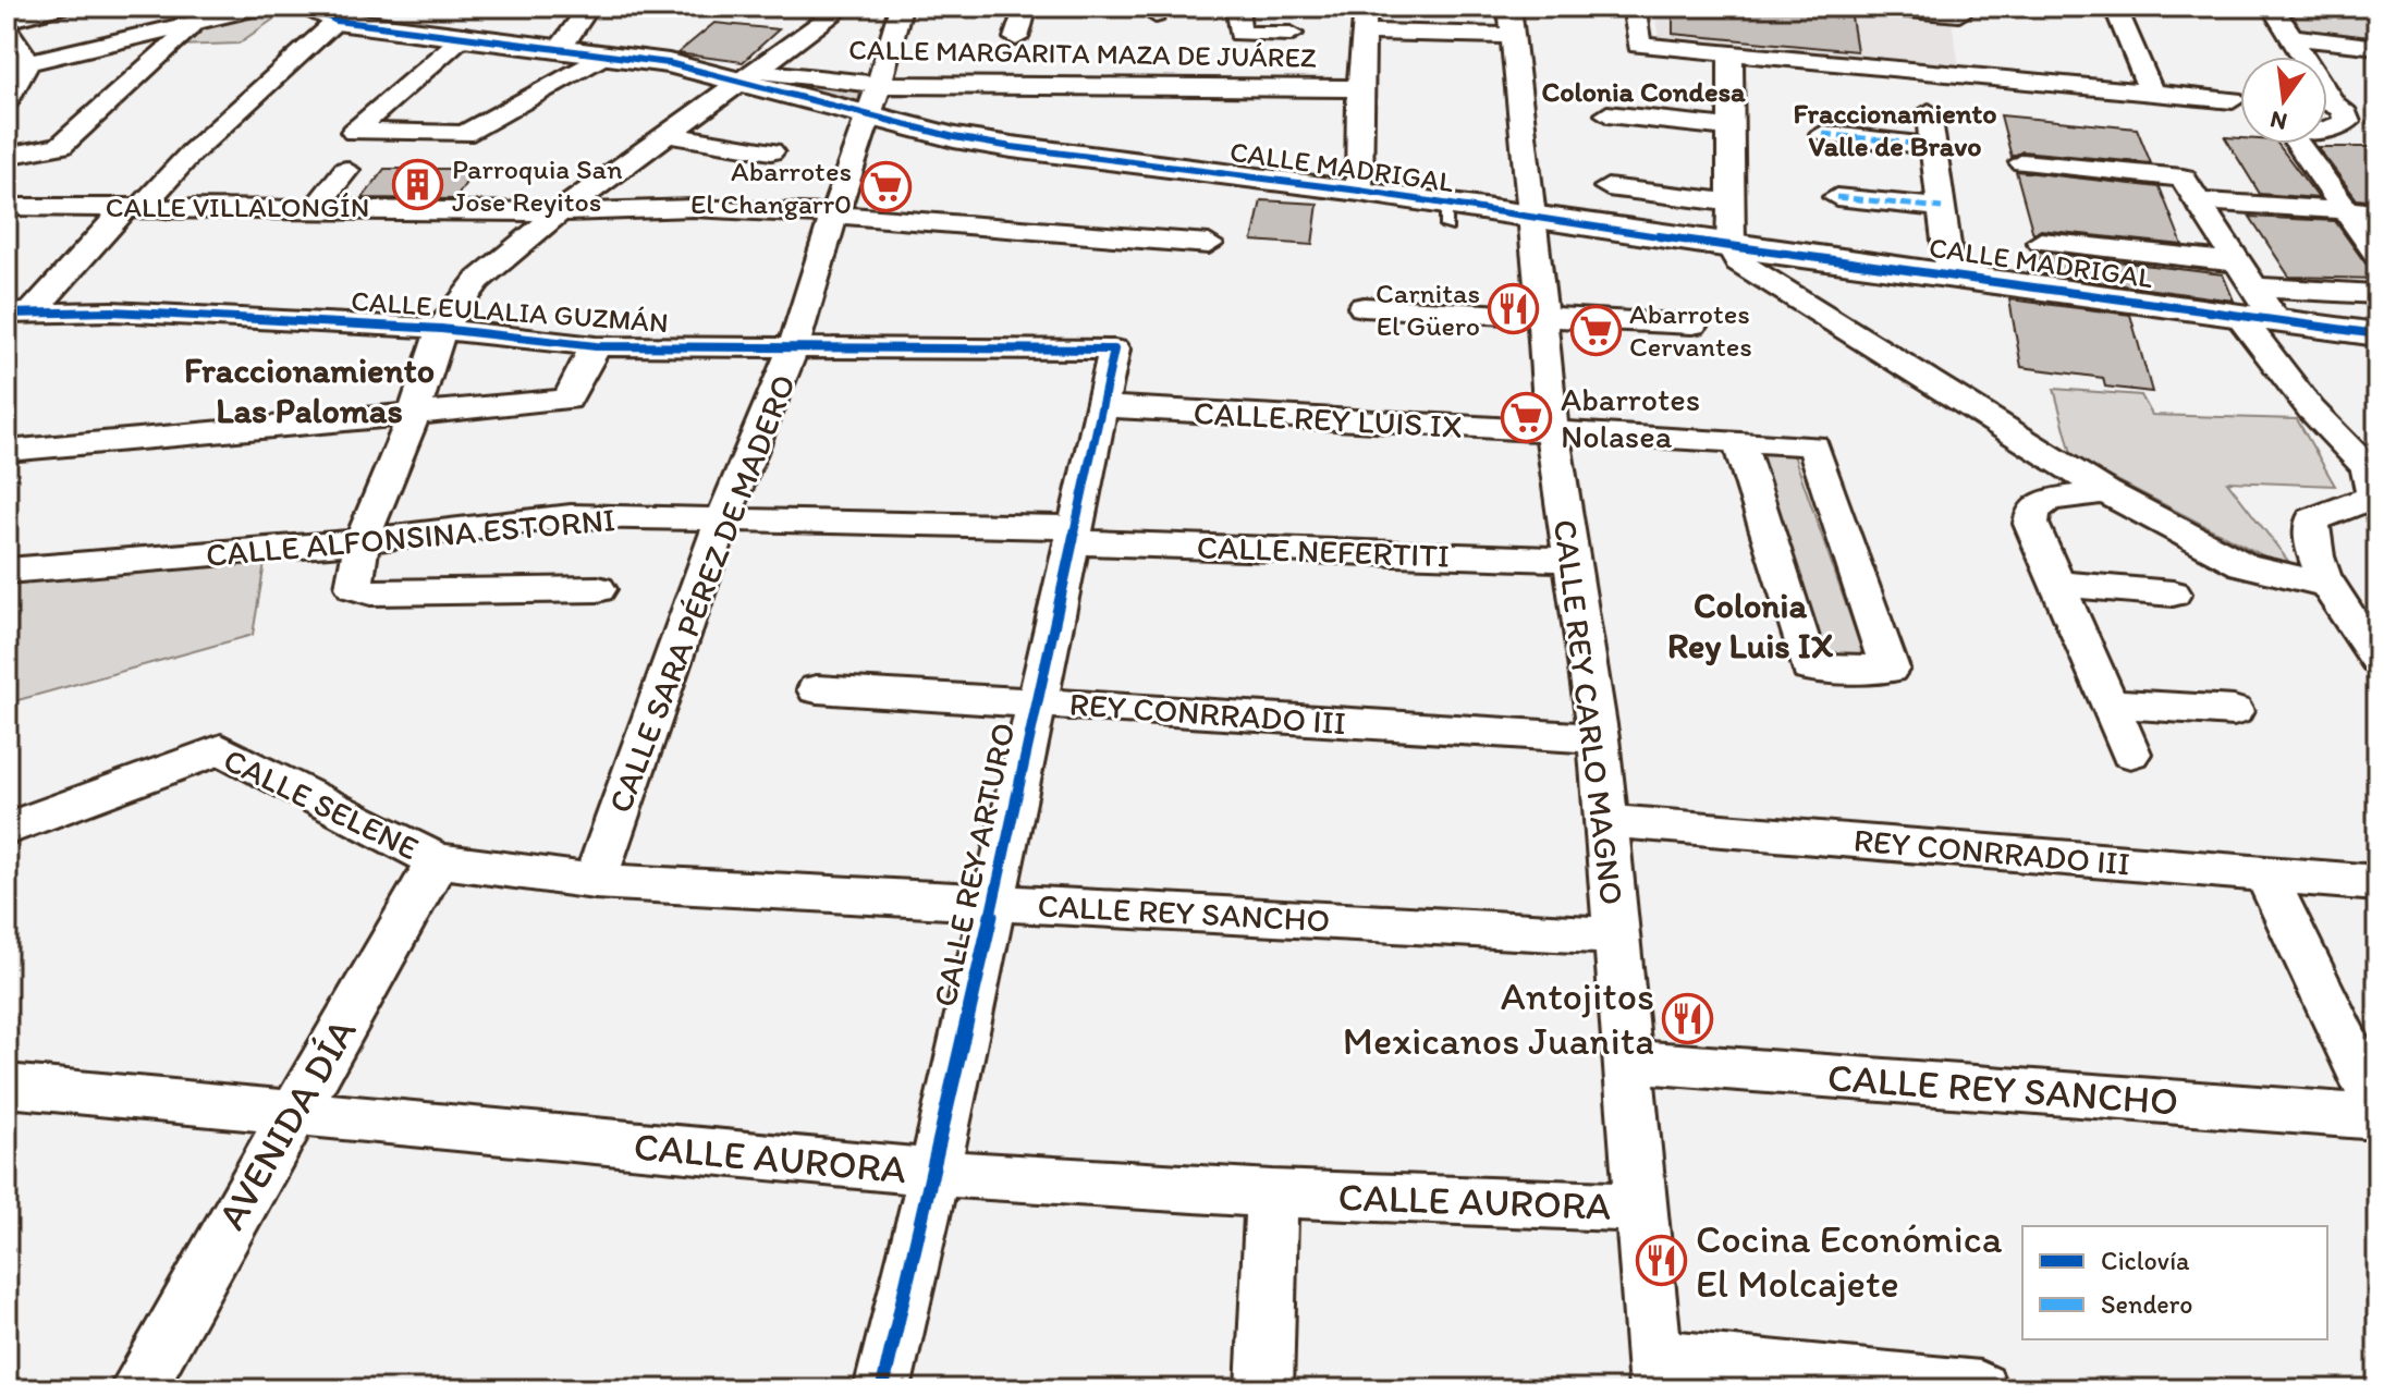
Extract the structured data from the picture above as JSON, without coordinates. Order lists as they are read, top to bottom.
{
  "streets": {
    "street": [
      "CALLE MARGARITA MAZA DE JUÁREZ",
      "CALLE MADRIGAL",
      "CALLE VILLALONGÍN",
      "CALLE EULALIA GUZMÁN",
      "CALLE REY LUIS IX",
      "CALLE ALFONSINA ESTORNI",
      "CALLE NEFERTITI",
      "CALLE SARA PÉREZ DE MADERO",
      "CALLE REY CARLO MAGNO",
      "REY CONRRADO III",
      "CALLE SELENE",
      "CALLE REY ARTURO",
      "CALLE REY SANCHO",
      "AVENIDA DÍA",
      "CALLE AURORA"
    ]
  },
  "crossings": [
    ["CALLE MARGARITA MAZA DE JUÁREZ", "CALLE MADRIGAL"],
    ["CALLE MARGARITA MAZA DE JUÁREZ", "CALLE SARA PÉREZ DE MADERO"],
    ["CALLE MADRIGAL", "CALLE SARA PÉREZ DE MADERO"],
    ["CALLE MADRIGAL", "CALLE REY CARLO MAGNO"],
    ["CALLE VILLALONGÍN", "CALLE SARA PÉREZ DE MADERO"],
    ["CALLE EULALIA GUZMÁN", "CALLE SARA PÉREZ DE MADERO"],
    ["CALLE EULALIA GUZMÁN", "CALLE REY ARTURO"],
    ["CALLE REY LUIS IX", "CALLE REY CARLO MAGNO"],
    ["CALLE REY LUIS IX", "CALLE REY ARTURO"],
    ["CALLE ALFONSINA ESTORNI", "CALLE NEFERTITI"],
    ["CALLE ALFONSINA ESTORNI", "CALLE SARA PÉREZ DE MADERO"],
    ["CALLE ALFONSINA ESTORNI", "CALLE REY ARTURO"],
    ["CALLE NEFERTITI", "CALLE REY CARLO MAGNO"],
    ["CALLE NEFERTITI", "CALLE REY ARTURO"],
    ["CALLE SARA PÉREZ DE MADERO", "CALLE SELENE"],
    ["CALLE SARA PÉREZ DE MADERO", "CALLE REY SANCHO"],
    ["CALLE REY CARLO MAGNO", "REY CONRRADO III"],
    ["CALLE REY CARLO MAGNO", "CALLE REY SANCHO"],
    ["CALLE REY CARLO MAGNO", "CALLE AURORA"],
    ["REY CONRRADO III", "CALLE REY ARTURO"],
    ["CALLE SELENE", "CALLE REY SANCHO"],
    ["CALLE SELENE", "AVENIDA DÍA"],
    ["CALLE REY ARTURO", "CALLE REY SANCHO"],
    ["CALLE REY ARTURO", "CALLE AURORA"],
    ["AVENIDA DÍA", "CALLE AURORA"]
  ],
  "districts": [
    "Colonia Condesa",
    "Fraccionamiento Valle de Bravo",
    "Fraccionamiento Las Palomas",
    "Colonia Rey Luis IX"
  ],
  "places": {
    "building": ["Parroquia San Jose Reyitos"],
    "supermarket": ["Abarrotes El Changarr0", "Abarrotes Cervantes", "Abarrotes Nolasea"],
    "restaurant": ["Carnitas El Güero", "Antojitos Mexicanos Juanita", "Cocina Económica El Molcajete"]
  },
  "legend": ["Ciclovía", "Sendero"],
  "north": "bottom"
}
